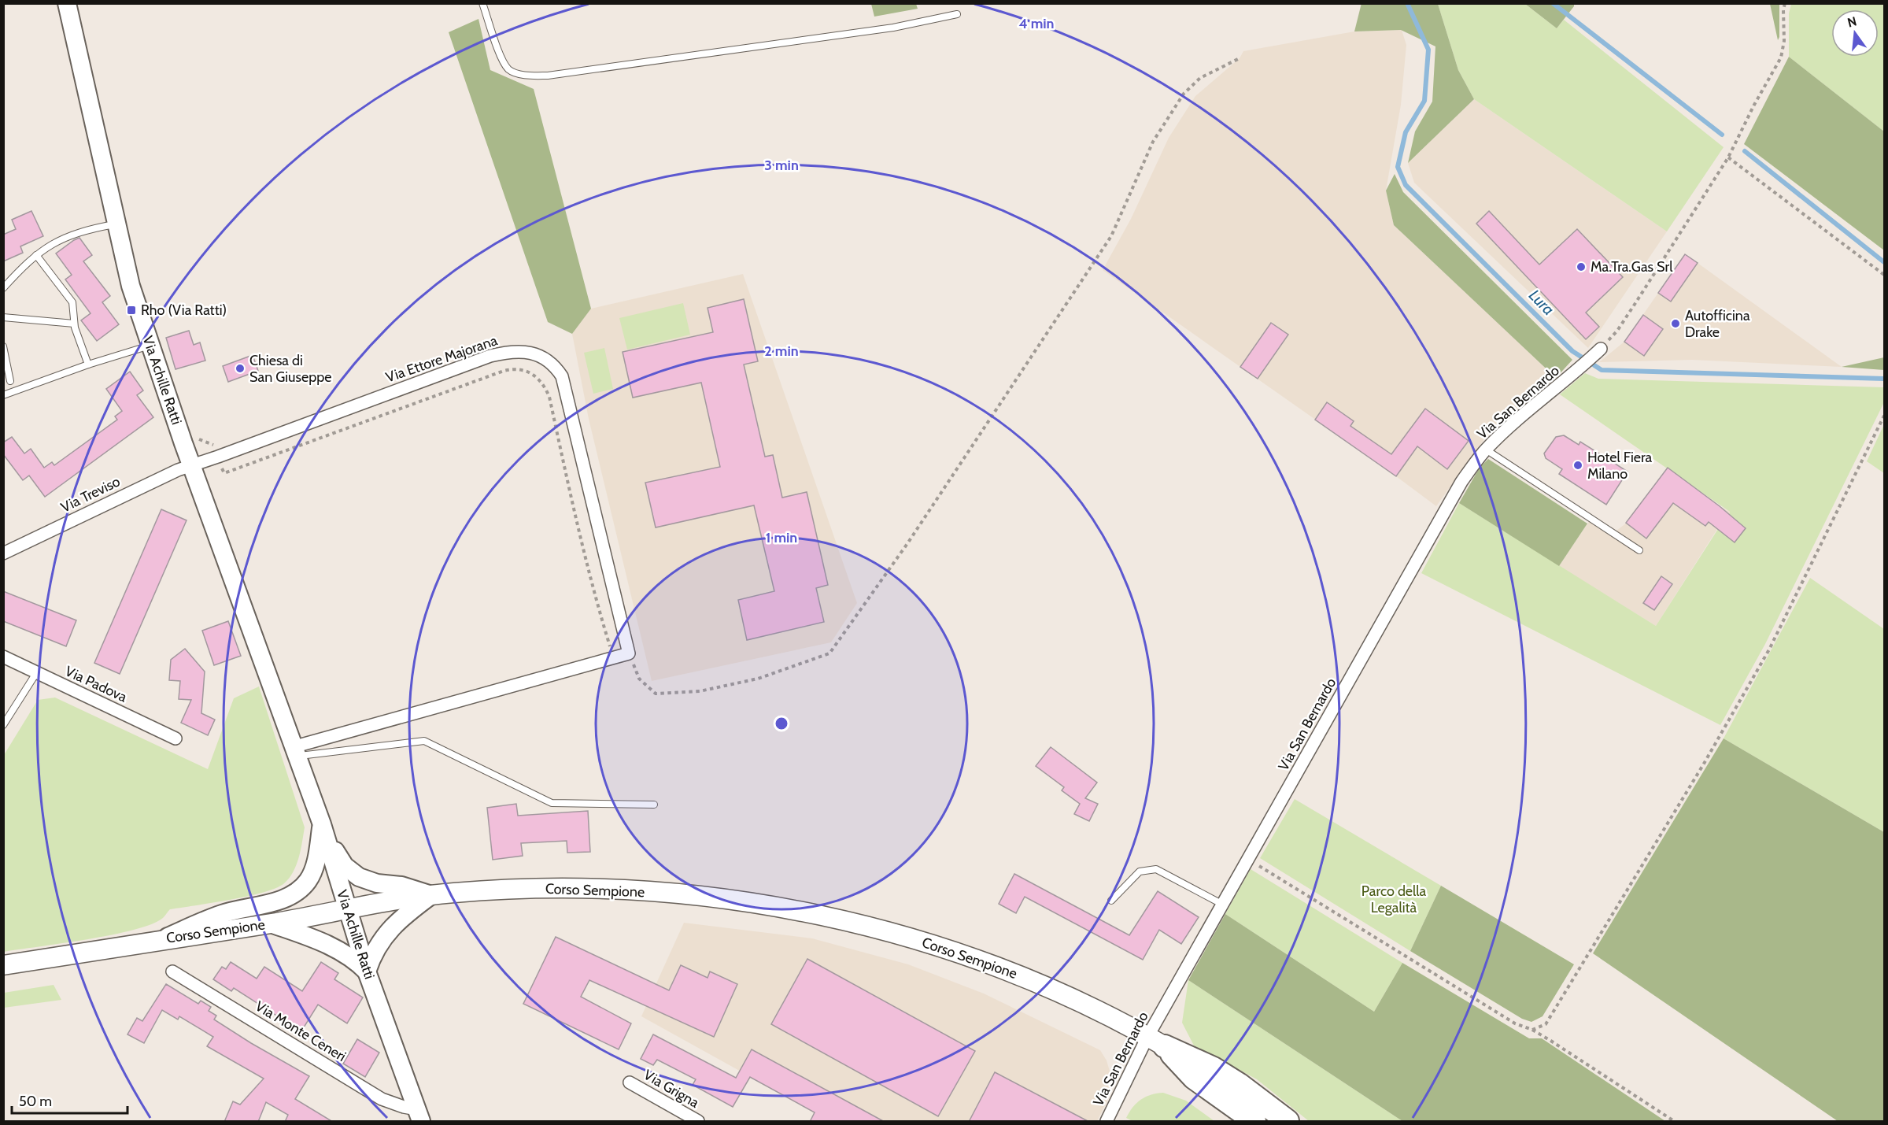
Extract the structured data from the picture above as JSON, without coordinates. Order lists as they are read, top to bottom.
{
  "streets": {
    "highway": ["Corso Sempione"],
    "street": [
      "Via Ettore Majorana",
      "Via Achille Ratti",
      "Via San Bernardo",
      "Via Treviso",
      "Via Padova",
      "Via Monte Ceneri",
      "Via Grigna"
    ]
  },
  "crossings": [
    ["Via Ettore Majorana", "Via Achille Ratti"],
    ["Via Ettore Majorana", "Via Treviso"],
    ["Via Achille Ratti", "Via Treviso"],
    ["Via Achille Ratti", "Corso Sempione"],
    ["Via Achille Ratti", "Via Monte Ceneri"],
    ["Via San Bernardo", "Corso Sempione"]
  ],
  "water": ["Lura"],
  "parks": ["Parco della Legalità"],
  "places": {
    "other": [
      "Ma.Tra.Gas Srl",
      "Autofficina Drake",
      "Chiesa di San Giuseppe",
      "Hotel Fiera Milano"
    ],
    "transit": ["Rho (Via Ratti)"]
  },
  "scale_bar": "50 m",
  "north": "top",
  "rings": [
    "4 min",
    "3 min",
    "2 min",
    "1 min"
  ]
}
